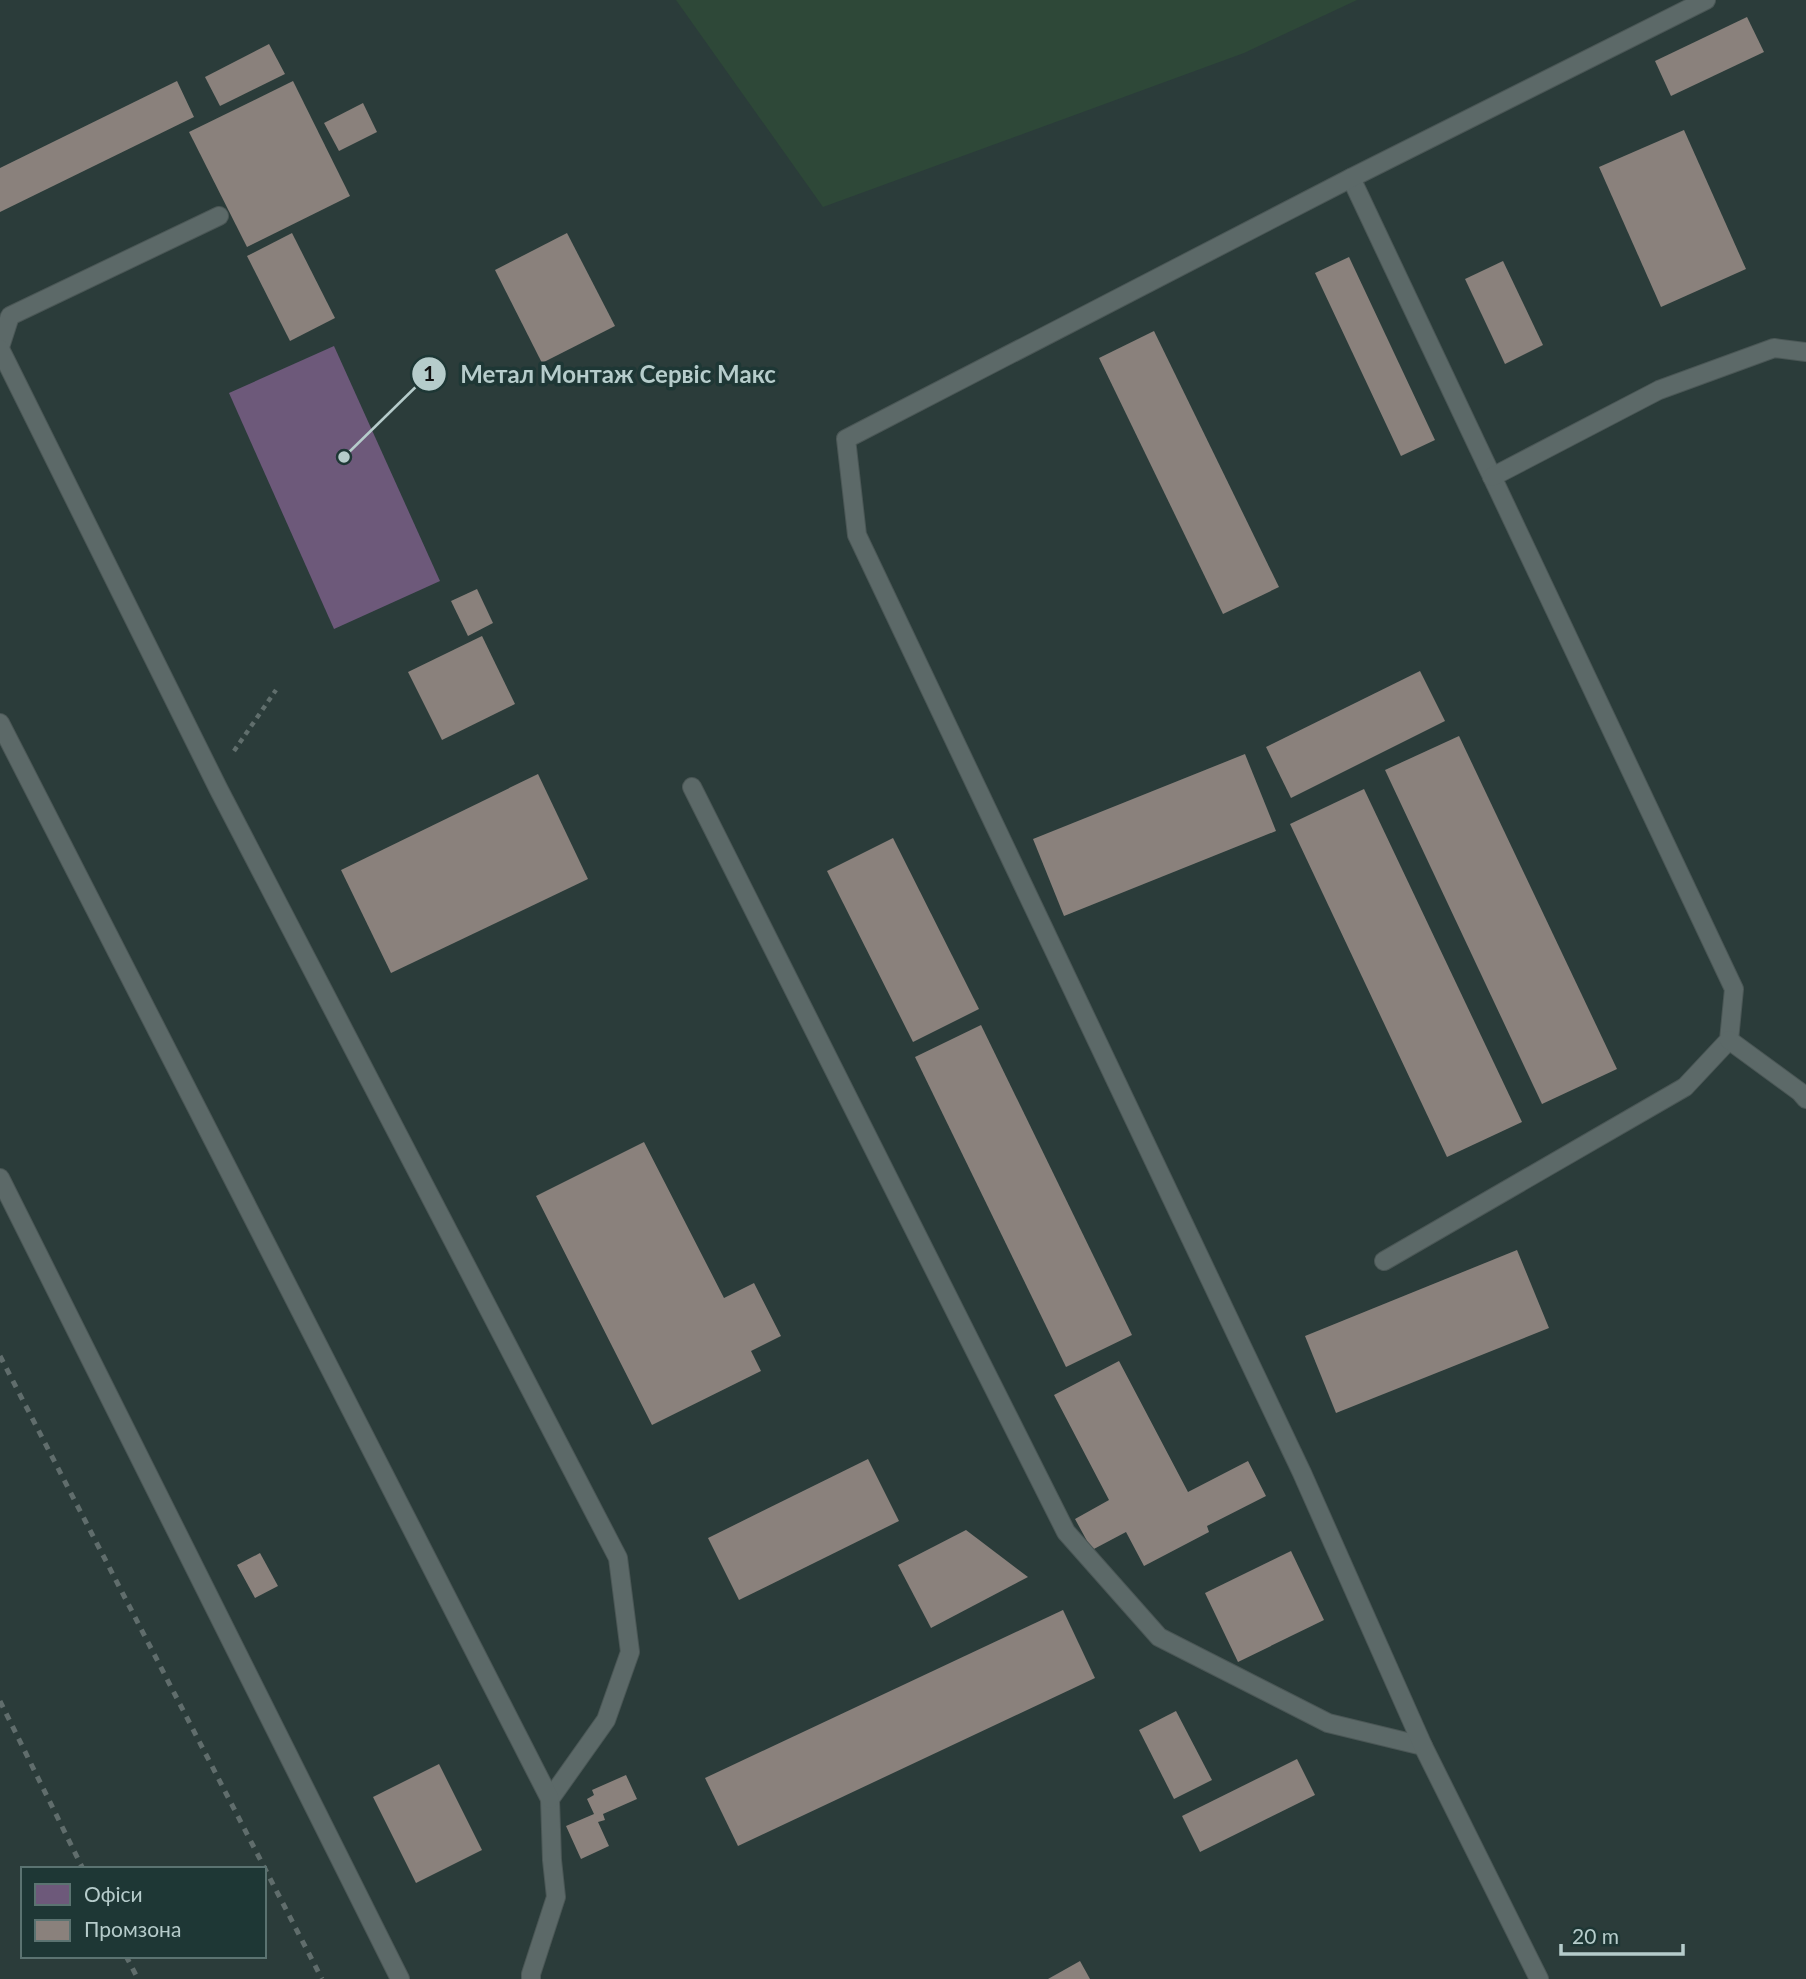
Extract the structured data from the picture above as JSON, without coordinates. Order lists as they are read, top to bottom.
{
  "places": ["Метал Монтаж Сервіс Макс"],
  "legend": ["Офіси", "Промзона"],
  "scale_bar": "20 m"
}
